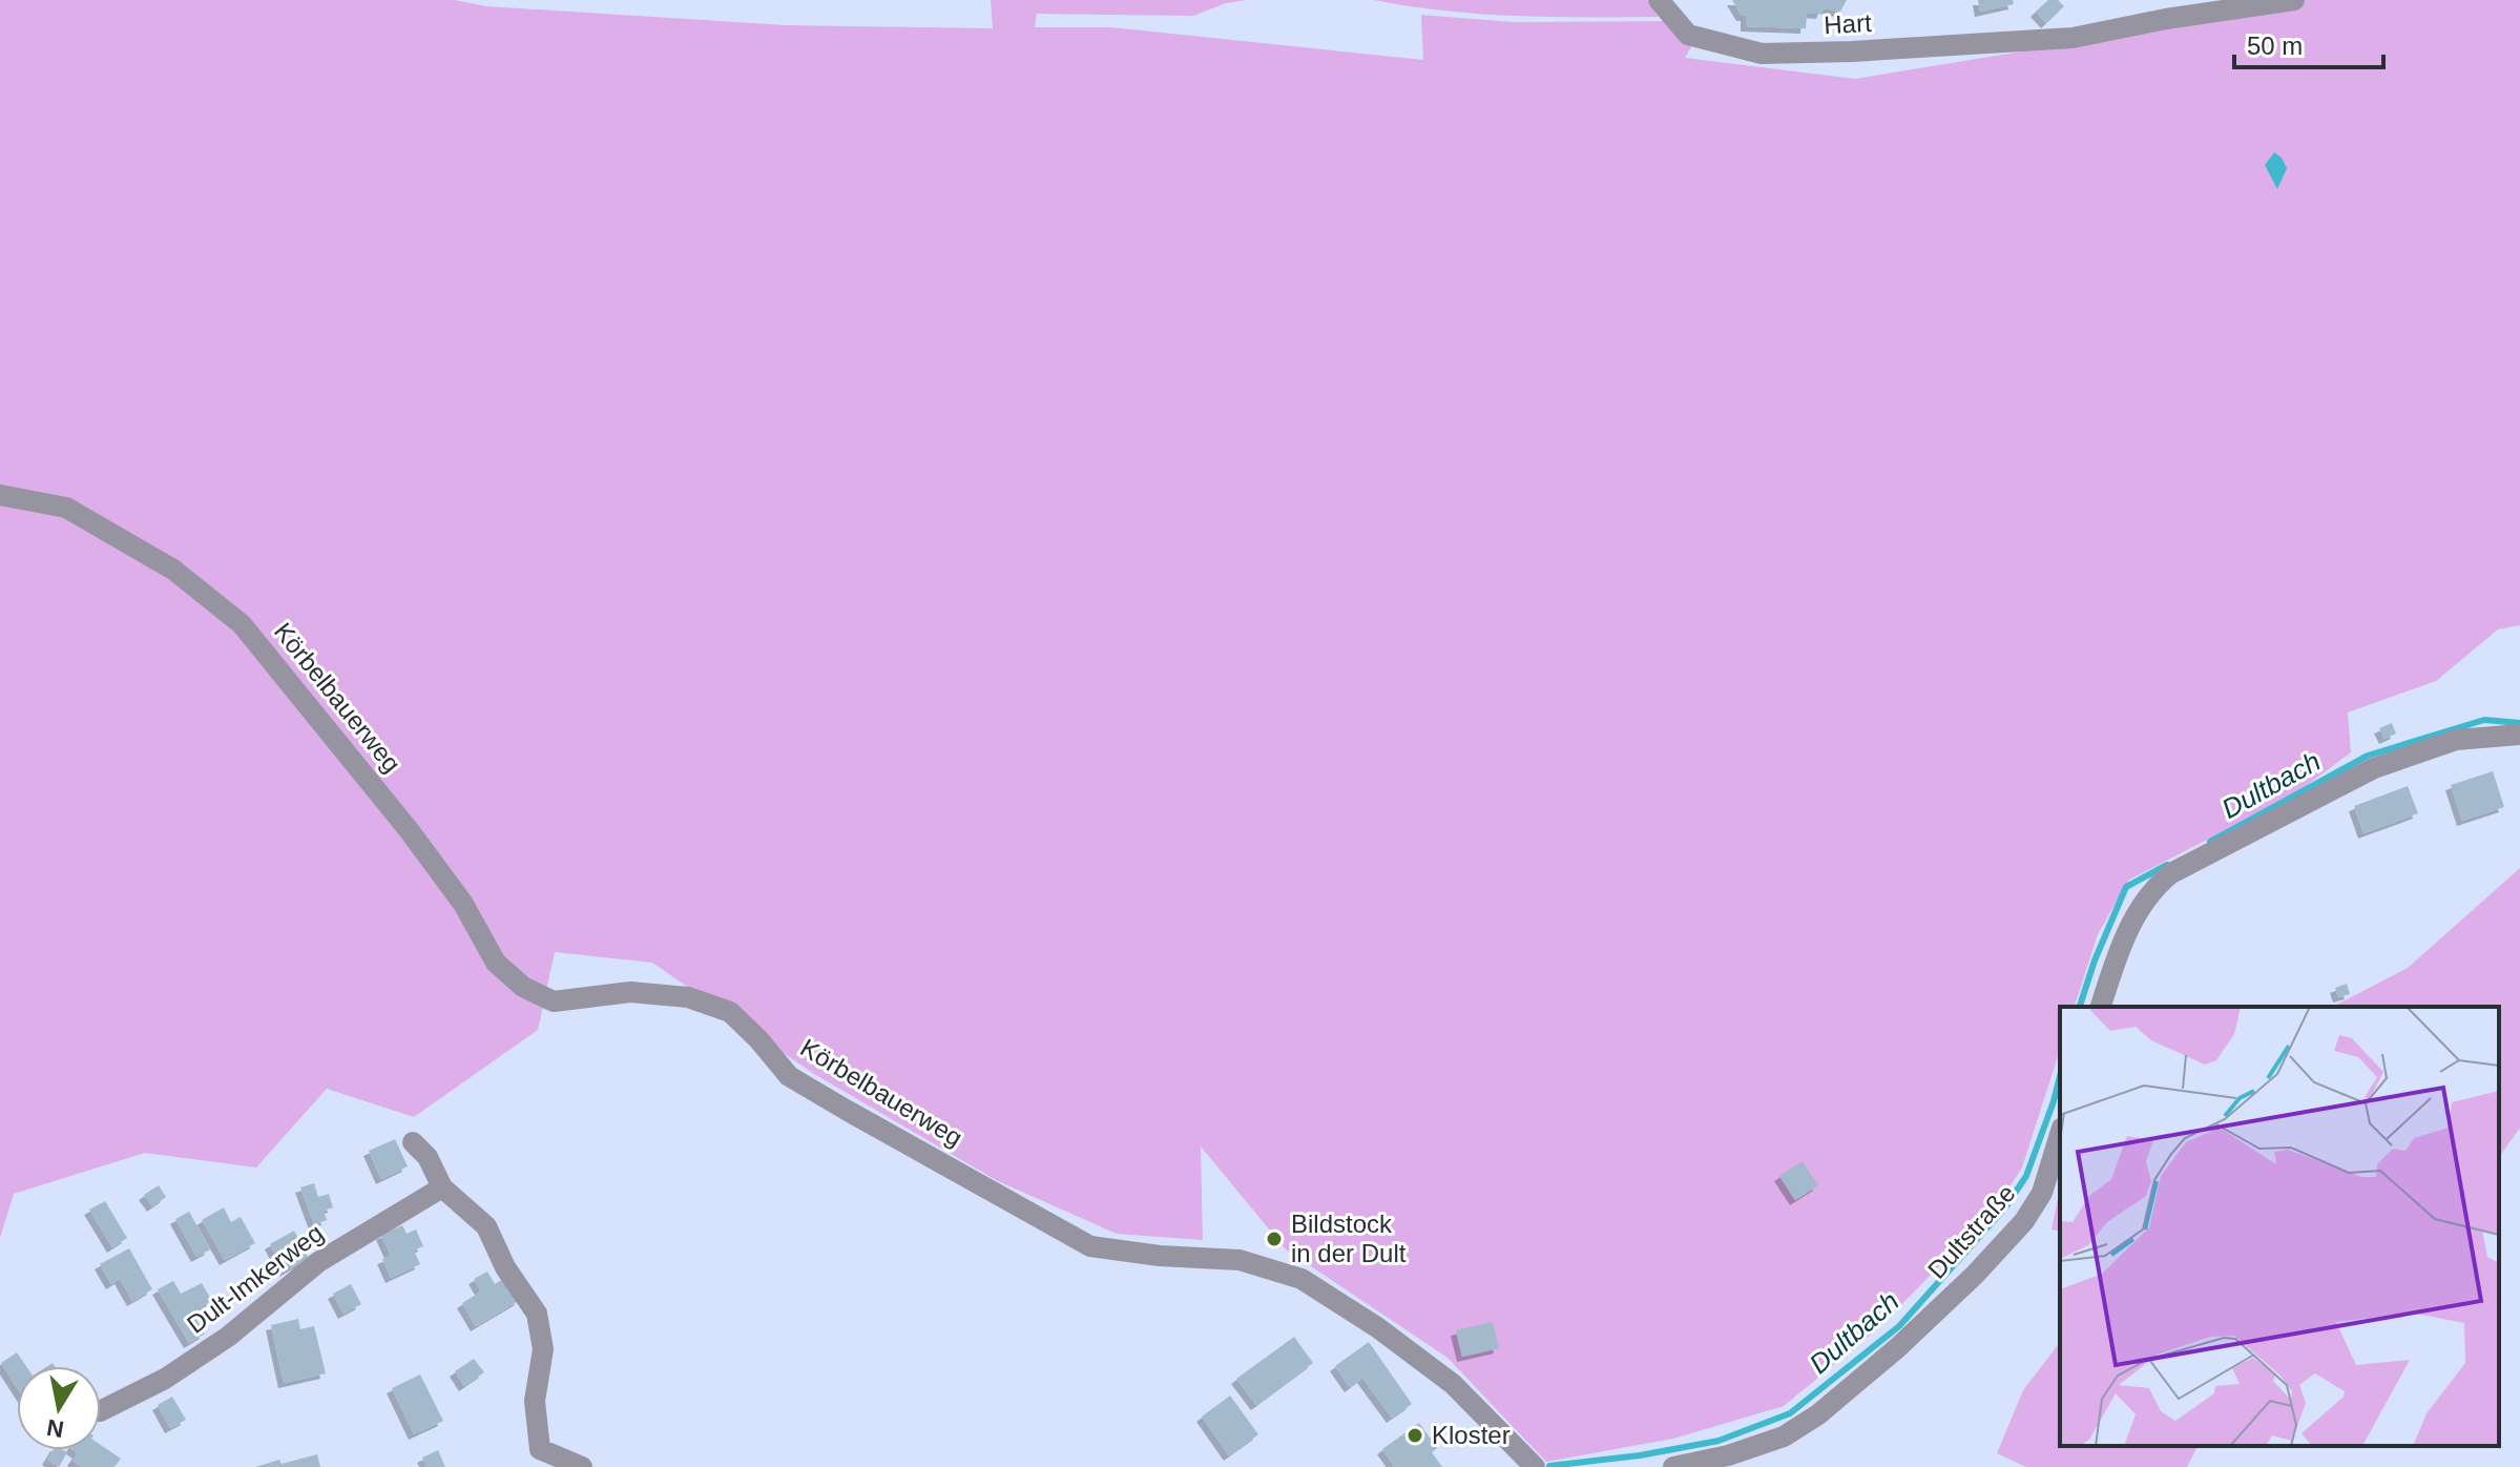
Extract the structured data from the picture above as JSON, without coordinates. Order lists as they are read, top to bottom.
{
  "streets": {
    "street": [
      "Hart",
      "Körbelbauerweg",
      "Dultstraße",
      "Dult-Imkerweg"
    ]
  },
  "water": ["Dultbach"],
  "places": ["Bildstock in der Dult", "Kloster"],
  "scale_bar": "50 m",
  "north": "bottom"
}
